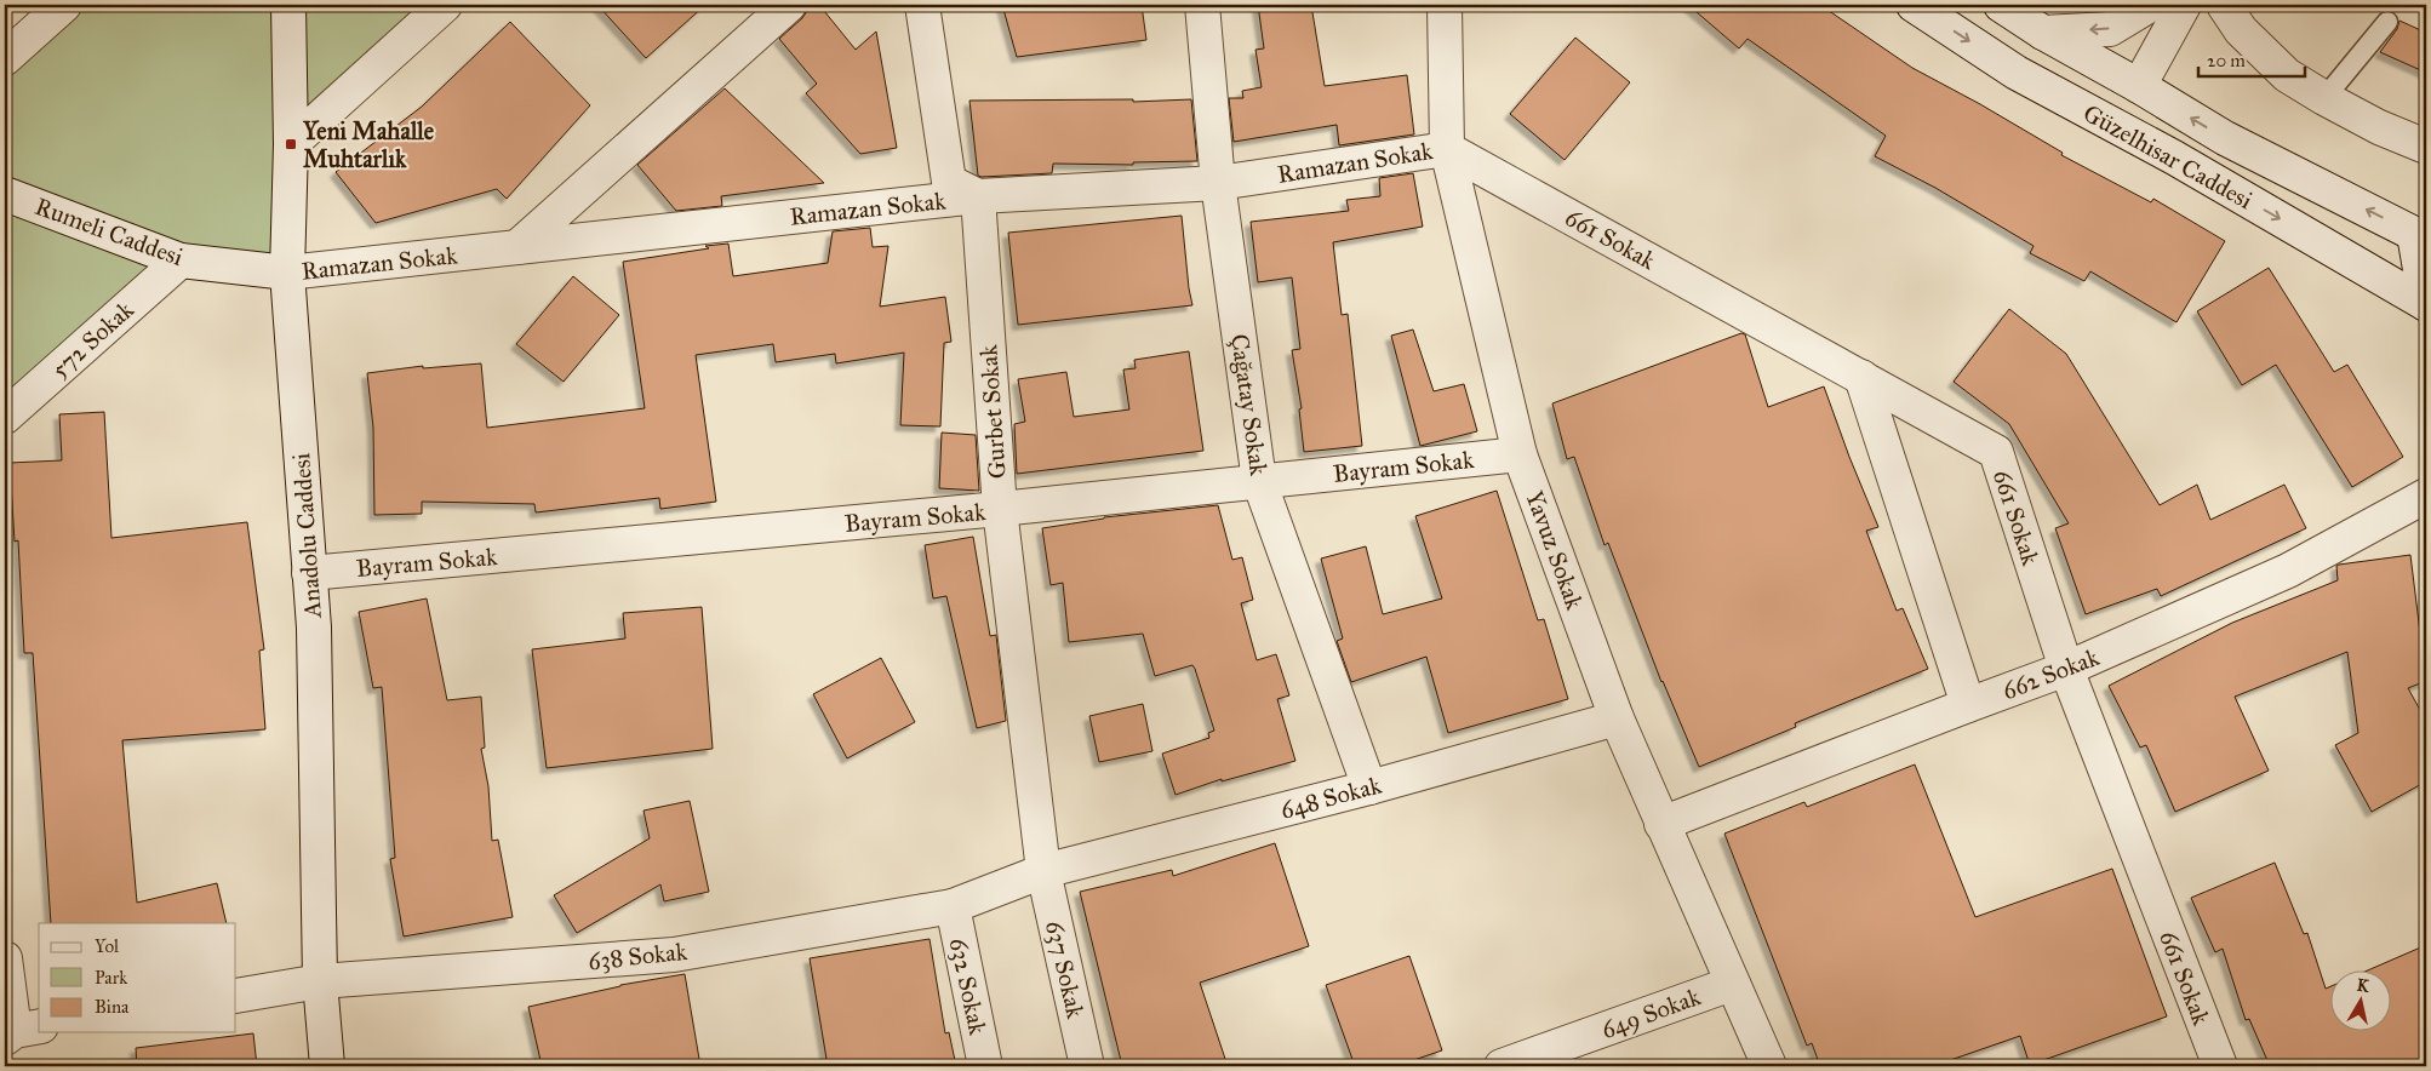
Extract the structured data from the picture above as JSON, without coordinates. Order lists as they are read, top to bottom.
{
  "streets": {
    "street": [
      "Güzelhisar Caddesi",
      "Ramazan Sokak",
      "Rumeli Caddesi",
      "661 Sokak",
      "572 Sokak",
      "Çağatay Sokak",
      "Gurbet Sokak",
      "Bayram Sokak",
      "Anadolu Caddesi",
      "Yavuz Sokak",
      "662 Sokak",
      "648 Sokak",
      "638 Sokak",
      "637 Sokak",
      "632 Sokak",
      "649 Sokak"
    ]
  },
  "crossings": [
    ["Ramazan Sokak", "Rumeli Caddesi"],
    ["Ramazan Sokak", "661 Sokak"],
    ["Ramazan Sokak", "Çağatay Sokak"],
    ["Ramazan Sokak", "Gurbet Sokak"],
    ["Ramazan Sokak", "Anadolu Caddesi"],
    ["Ramazan Sokak", "Yavuz Sokak"],
    ["Rumeli Caddesi", "572 Sokak"],
    ["Rumeli Caddesi", "Anadolu Caddesi"],
    ["661 Sokak", "Yavuz Sokak"],
    ["661 Sokak", "662 Sokak"],
    ["Çağatay Sokak", "Bayram Sokak"],
    ["Çağatay Sokak", "648 Sokak"],
    ["Gurbet Sokak", "Bayram Sokak"],
    ["Gurbet Sokak", "648 Sokak"],
    ["Gurbet Sokak", "637 Sokak"],
    ["Bayram Sokak", "Anadolu Caddesi"],
    ["Bayram Sokak", "Yavuz Sokak"],
    ["Anadolu Caddesi", "638 Sokak"],
    ["Yavuz Sokak", "662 Sokak"],
    ["Yavuz Sokak", "648 Sokak"],
    ["Yavuz Sokak", "649 Sokak"],
    ["648 Sokak", "638 Sokak"],
    ["648 Sokak", "637 Sokak"],
    ["648 Sokak", "632 Sokak"],
    ["638 Sokak", "632 Sokak"]
  ],
  "places": {
    "transit": ["Yeni Mahalle Muhtarlık"]
  },
  "legend": ["Yol", "Park", "Bina"],
  "scale_bar": "20 m",
  "north": "top"
}
